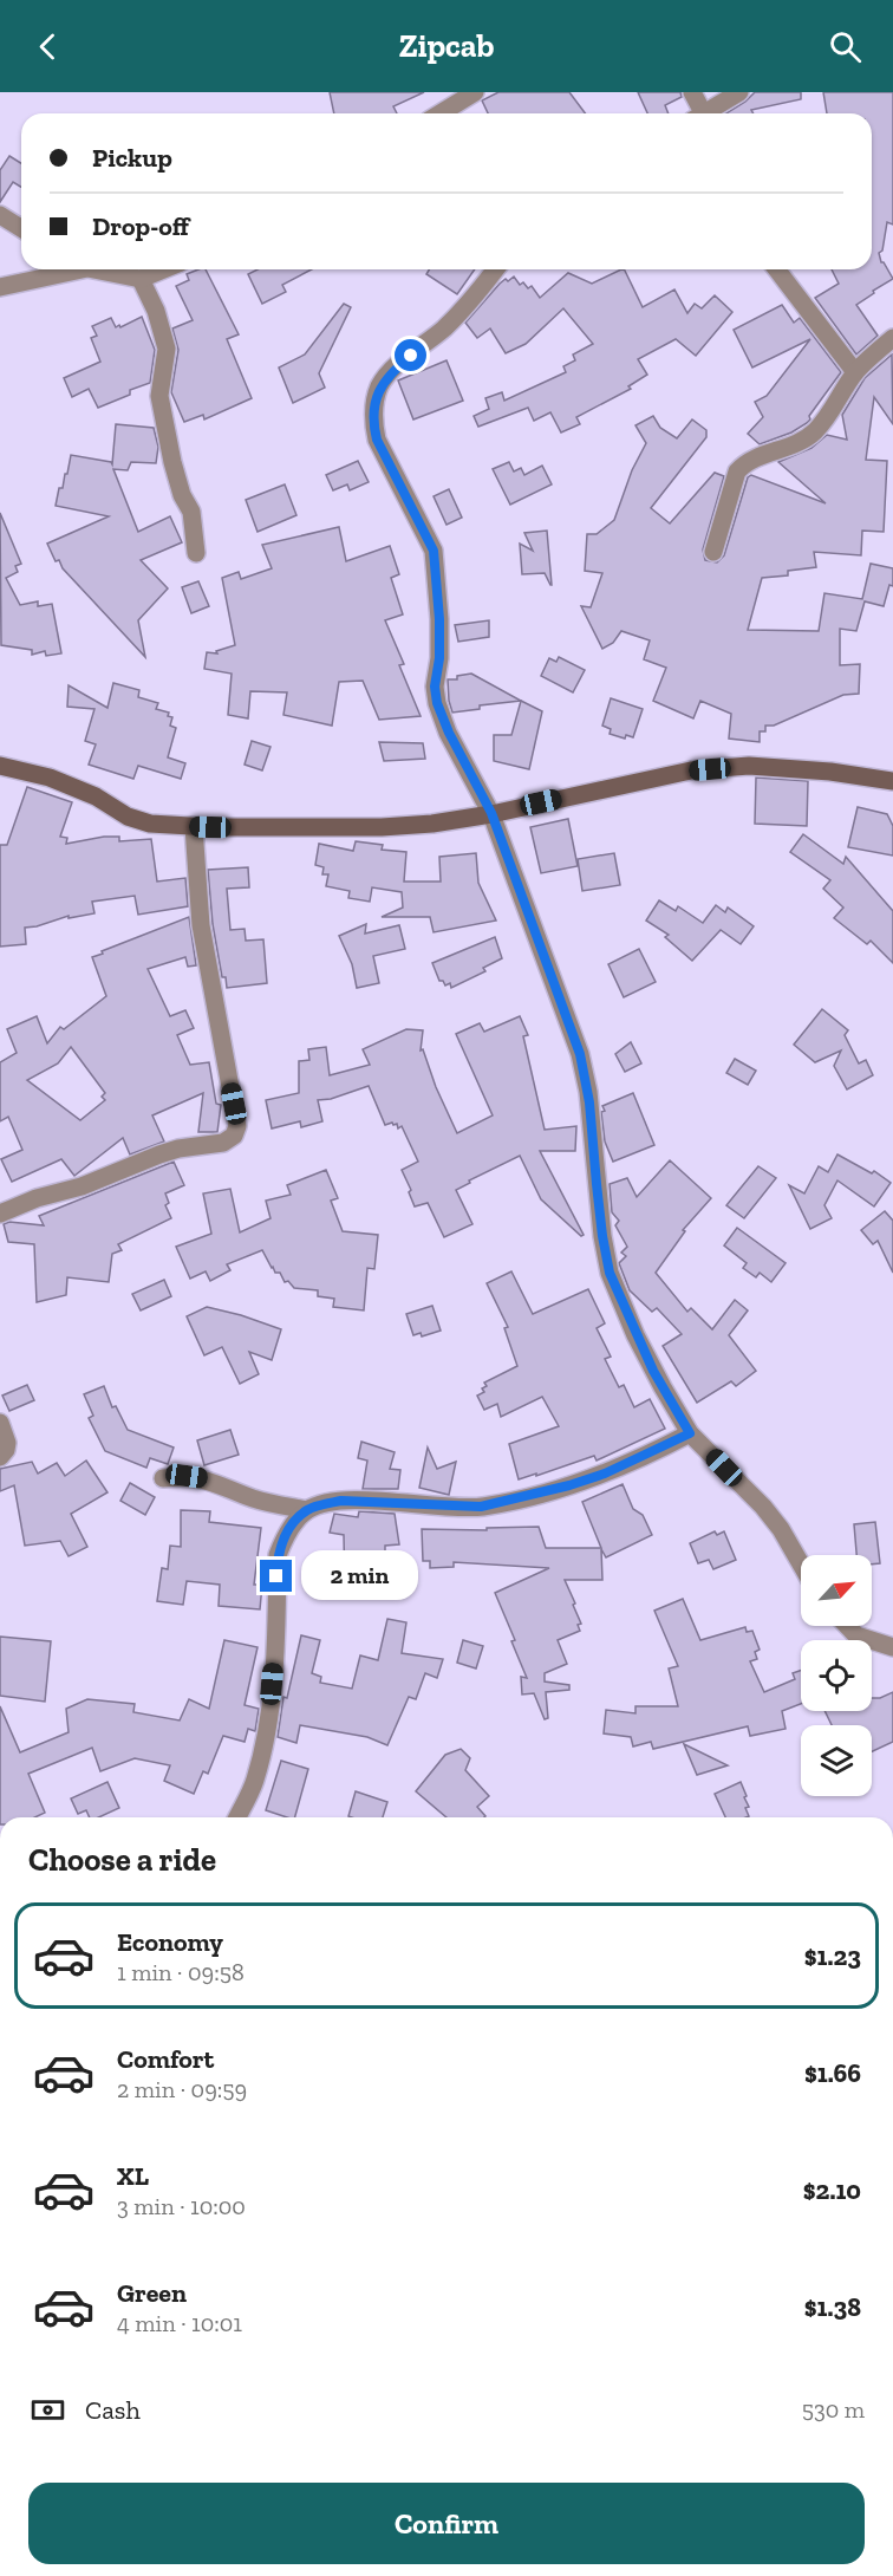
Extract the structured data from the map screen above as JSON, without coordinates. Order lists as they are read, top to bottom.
{
  "north": "top right",
  "page": {
    "header": "Zipcab",
    "banner": ["Pickup", "Drop-off"],
    "bubble": "2 min",
    "heading": "Choose a ride",
    "list": [
      {
        "name": "Economy",
        "note": "1 min · 09:58",
        "value": "$1.23"
      },
      {
        "name": "Comfort",
        "note": "2 min · 09:59",
        "value": "$1.66"
      },
      {
        "name": "XL",
        "note": "3 min · 10:00",
        "value": "$2.10"
      },
      {
        "name": "Green",
        "note": "4 min · 10:01",
        "value": "$1.38"
      }
    ],
    "pay": ["Cash", "530 m"],
    "buttons": "Confirm"
  }
}
